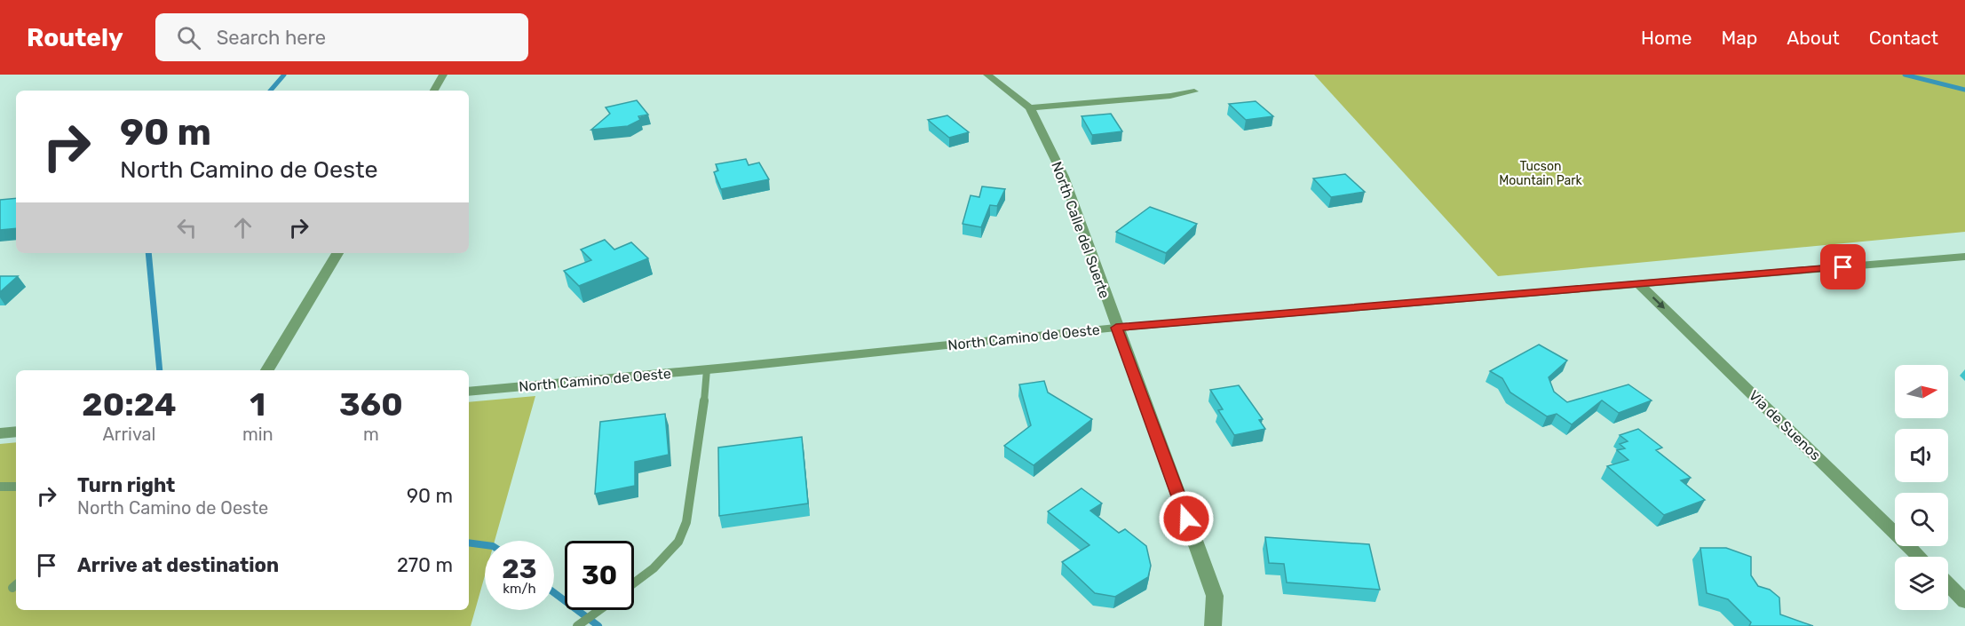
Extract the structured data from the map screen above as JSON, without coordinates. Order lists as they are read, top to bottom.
{
  "streets": {
    "street": ["North Calle del Suerte", "North Camino de Oeste", "Via de Suenos"]
  },
  "crossings": [
    ["North Calle del Suerte", "North Camino de Oeste"],
    ["North Camino de Oeste", "Via de Suenos"]
  ],
  "one_way": ["Via de Suenos"],
  "parks": ["Tucson Mountain Park"],
  "north": "right",
  "page": {
    "header": "Routely",
    "search": "Search here",
    "nav": [
      "Home",
      "Map",
      "About",
      "Contact"
    ],
    "turn": ["90 m", "North Camino de Oeste"],
    "eta": [
      "20:24",
      "Arrival",
      "1",
      "min",
      "360",
      "m"
    ],
    "list": [
      {
        "name": "Turn right",
        "note": "North Camino de Oeste",
        "value": "90 m"
      },
      {
        "name": "Arrive at destination",
        "value": "270 m"
      }
    ],
    "speed": "23 km/h",
    "limit": "30"
  }
}
